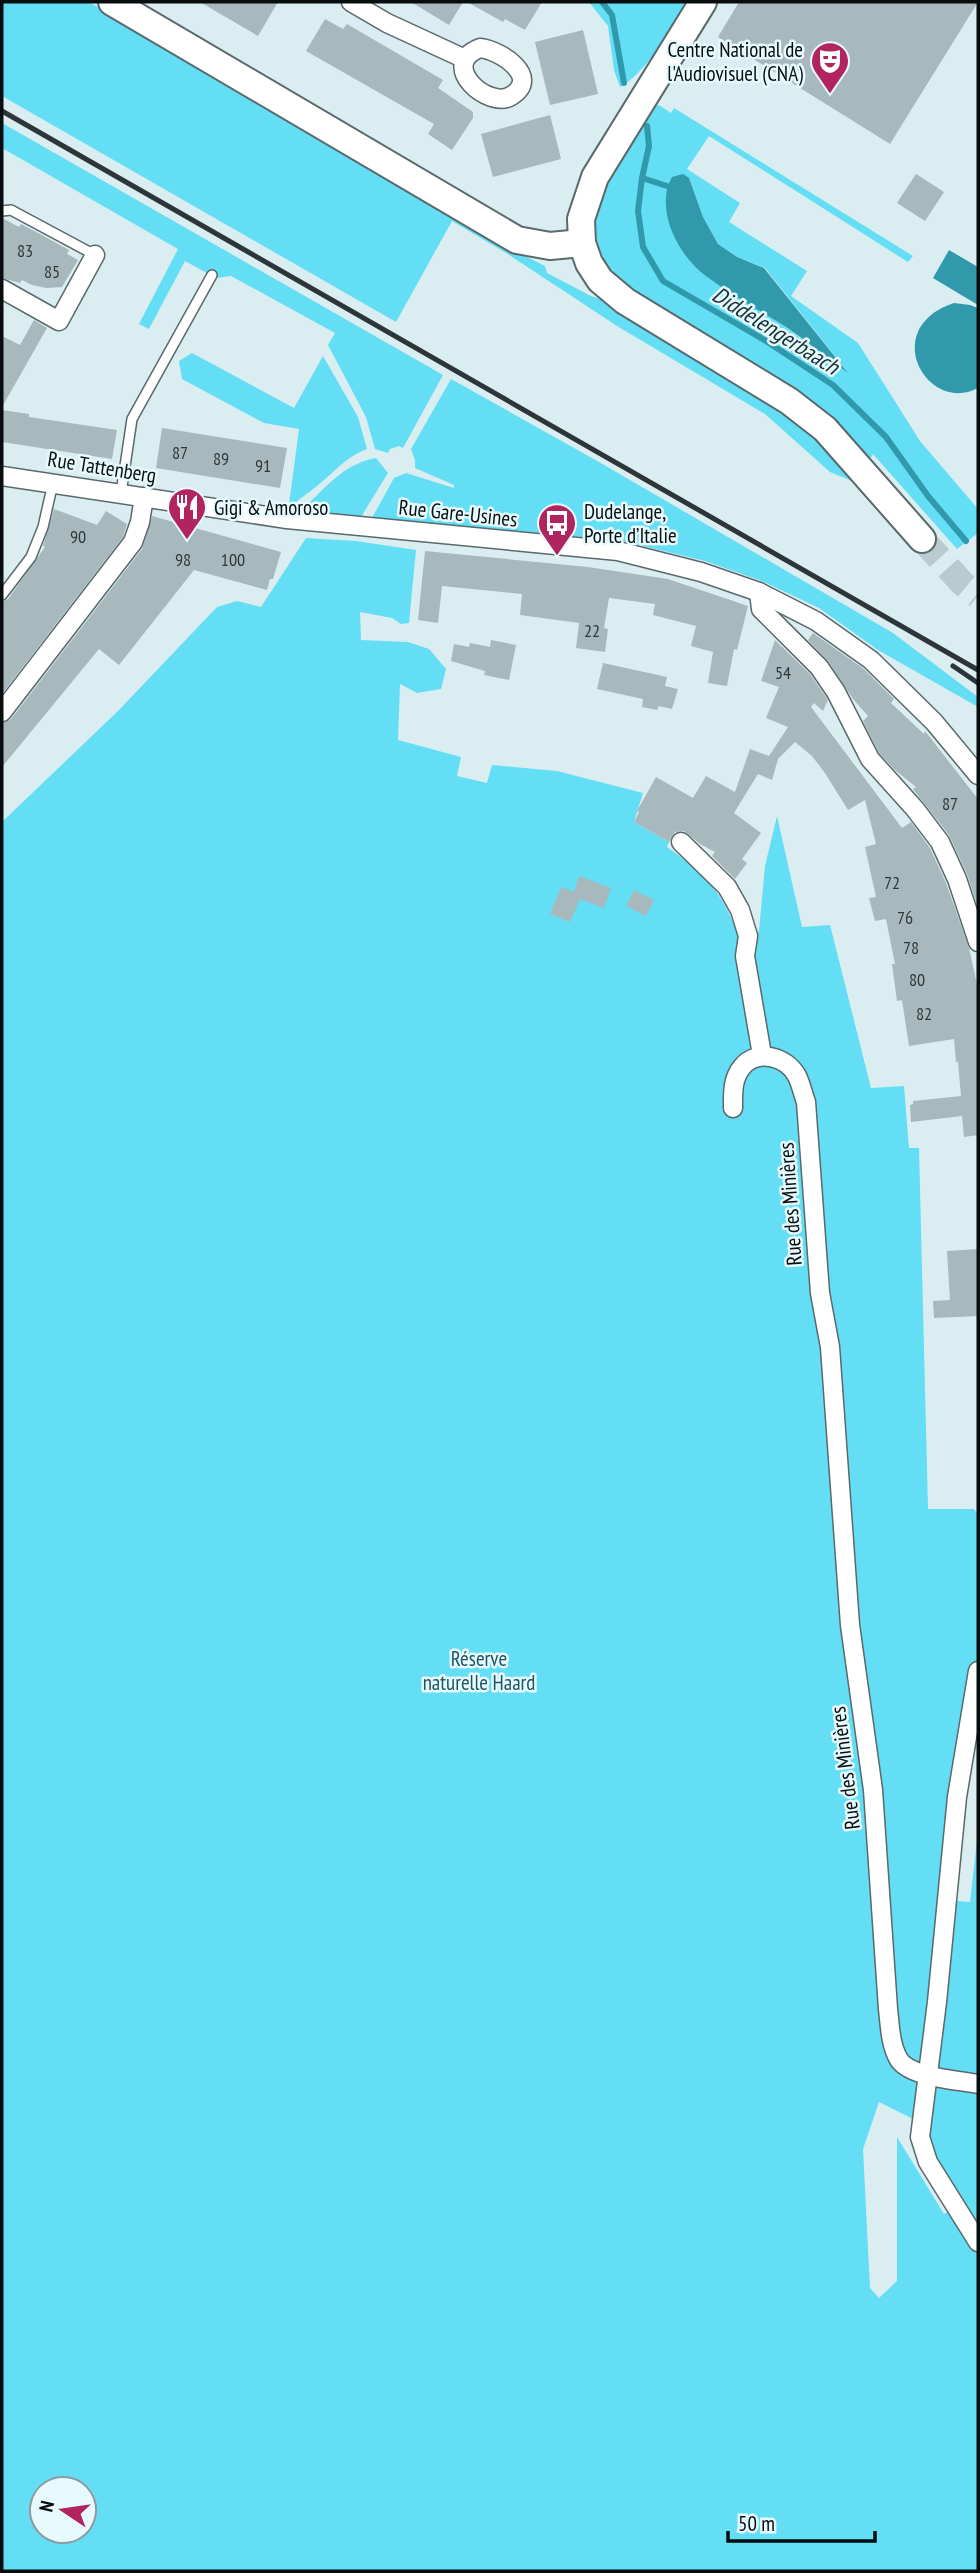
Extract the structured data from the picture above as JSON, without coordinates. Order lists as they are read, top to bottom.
{
  "streets": {
    "street": ["Rue Tattenberg", "Rue Gare-Usines", "Rue des Minières"]
  },
  "crossings": [
    ["Rue Tattenberg", "Rue Gare-Usines"]
  ],
  "water": ["Diddelengerbaach"],
  "parks": ["Réserve naturelle Haard"],
  "places": {
    "theatre": ["Centre National de l'Audiovisuel (CNA)"],
    "restaurant": ["Gigi & Amoroso"],
    "bus stop": ["Dudelange, Porte d’Italie"]
  },
  "house_numbers": [
    "83",
    "85",
    "87",
    "89",
    "91",
    "90",
    "98",
    "100",
    "22",
    "54",
    "87",
    "72",
    "76",
    "78",
    "80",
    "82"
  ],
  "scale_bar": "50 m",
  "north": "left"
}
